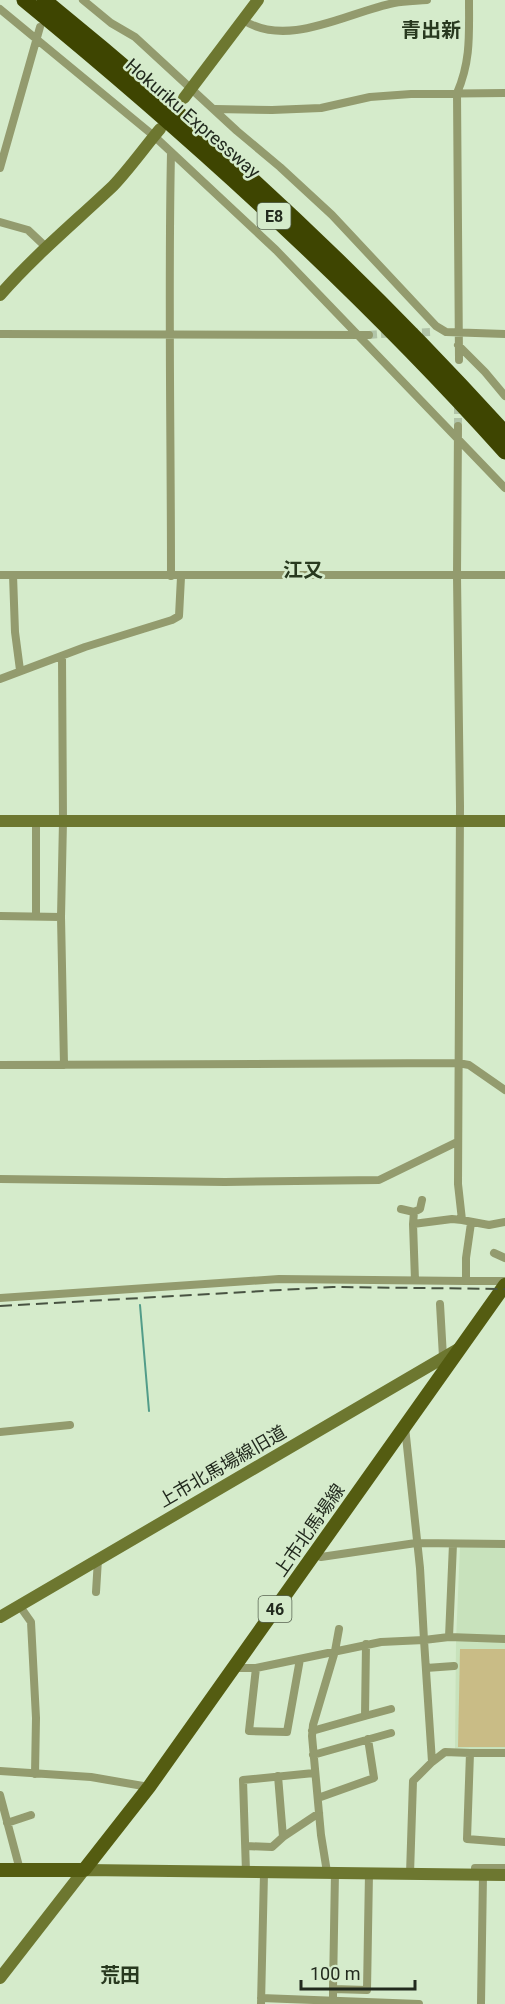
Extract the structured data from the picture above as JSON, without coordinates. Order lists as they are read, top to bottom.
{
  "streets": {
    "highway": ["Hokuriku Expressway", "E8"],
    "main road": ["上市北馬場線", "46"],
    "street": ["上市北馬場線旧道"]
  },
  "crossings": [
    ["上市北馬場線旧道", "上市北馬場線"]
  ],
  "districts": ["青出新", "江又", "荒田"],
  "scale_bar": "100 m"
}
